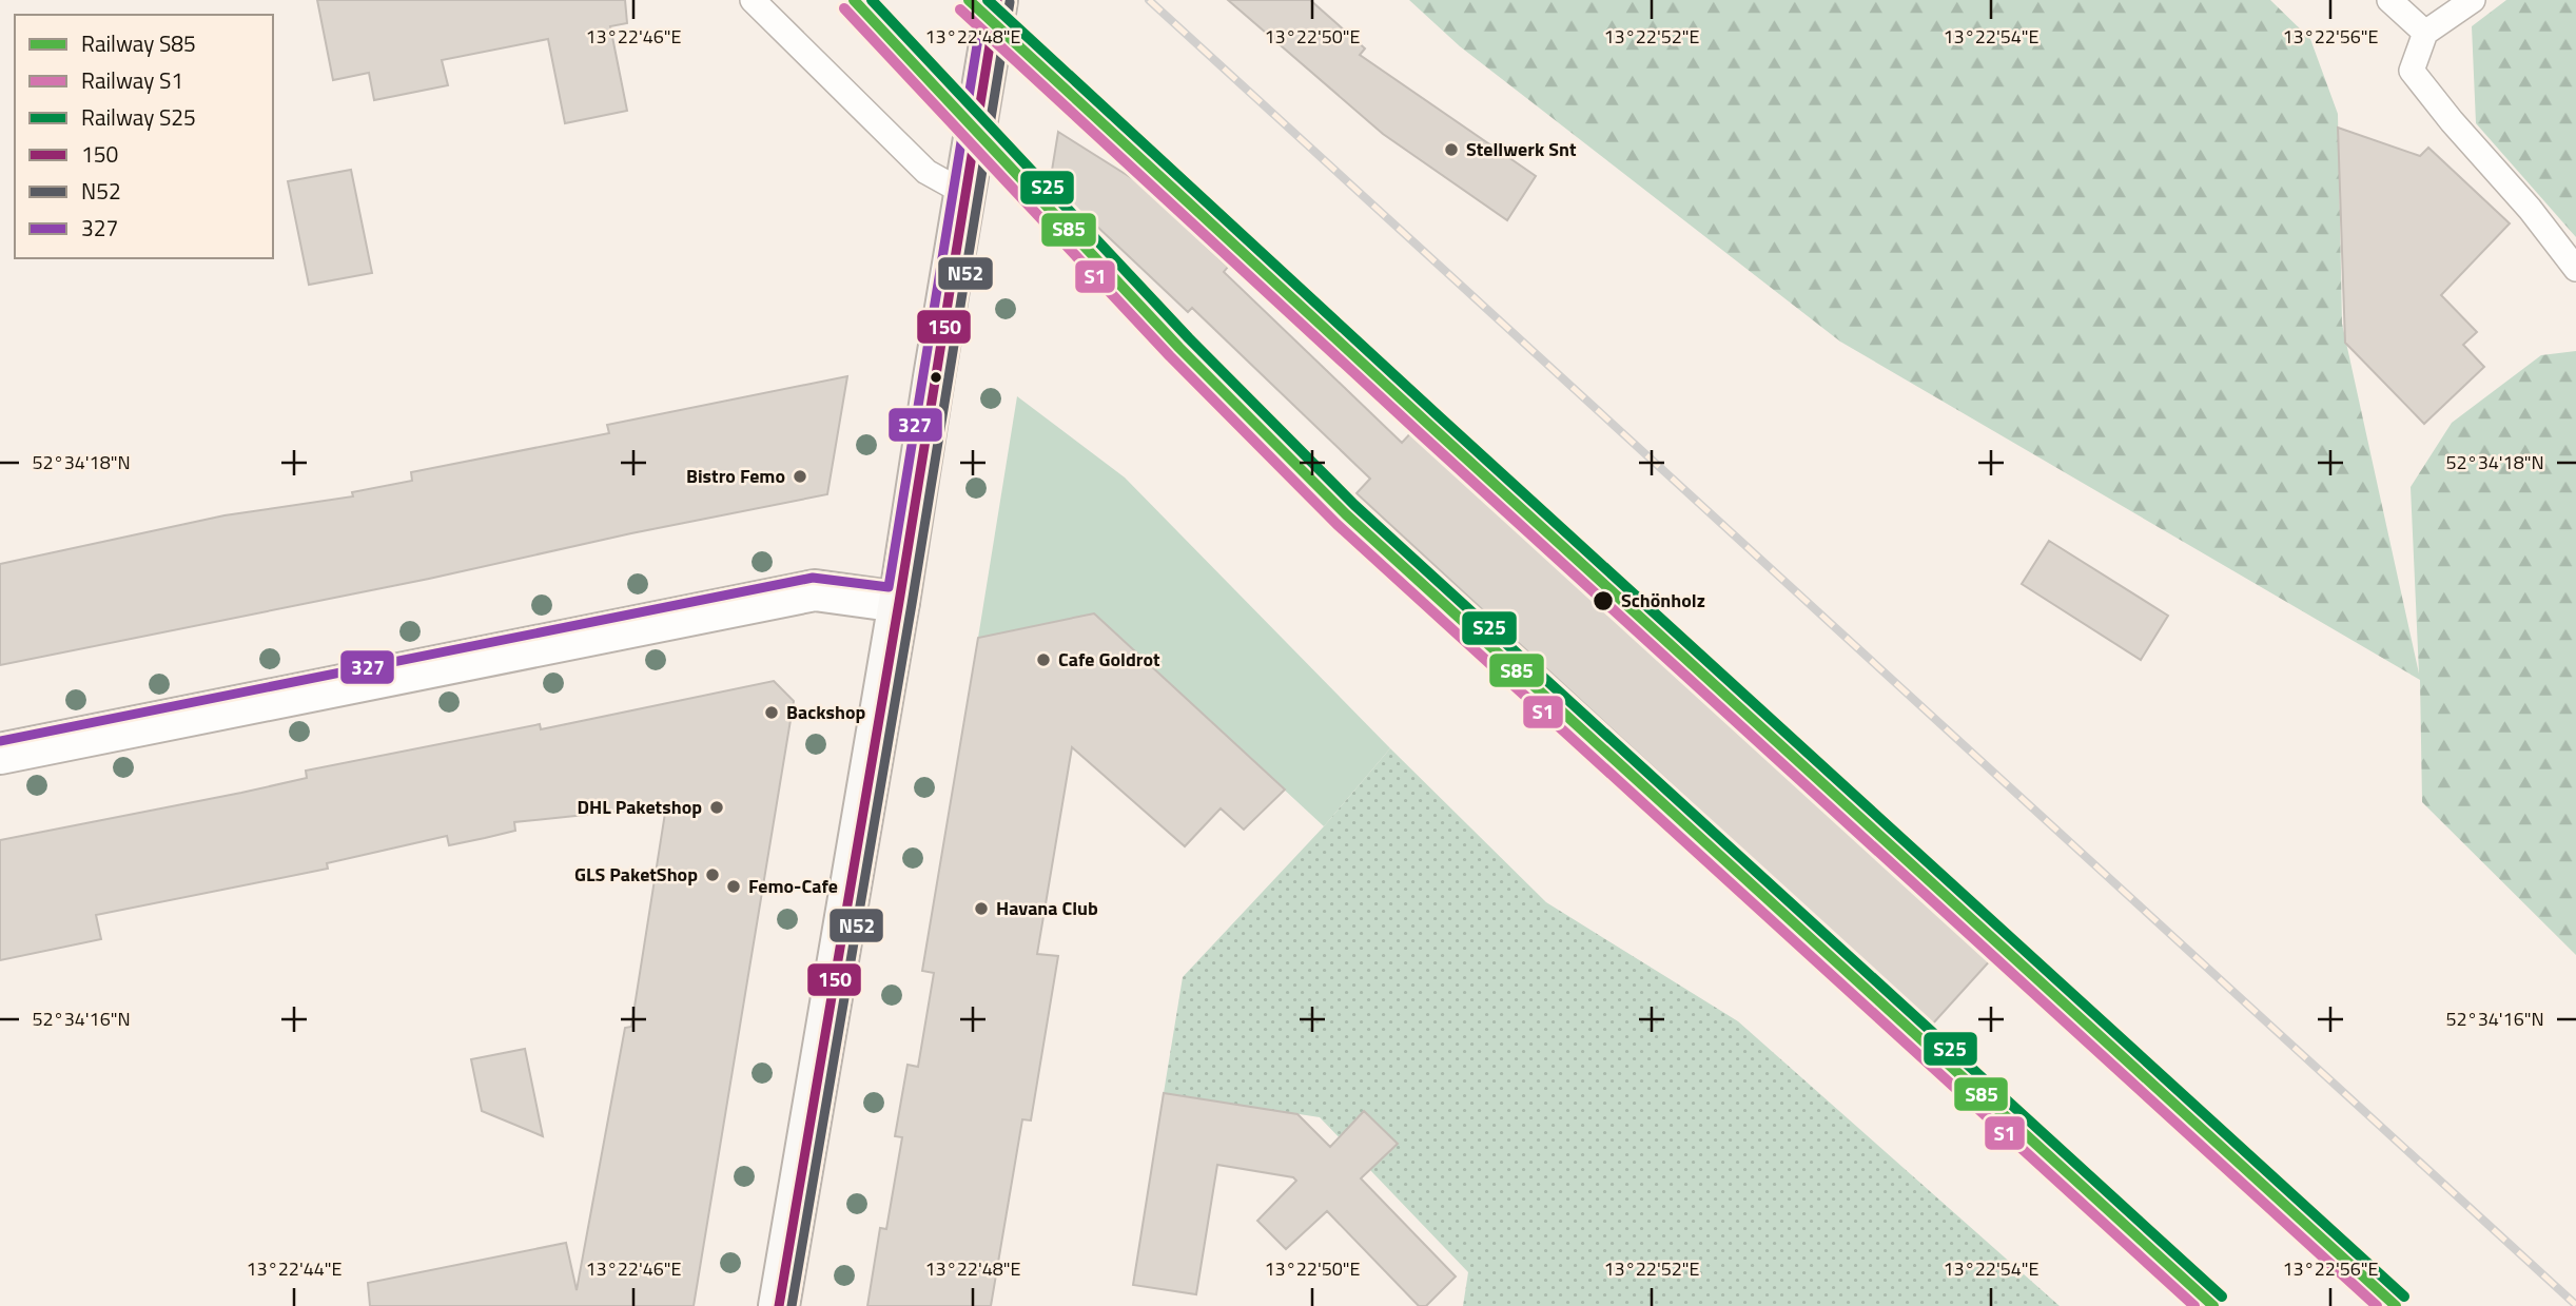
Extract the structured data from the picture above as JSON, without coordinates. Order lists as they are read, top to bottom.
{
  "places": [
    "Stellwerk Snt",
    "Bistro Femo",
    "Schönholz",
    "Cafe Goldrot",
    "Backshop",
    "DHL Paketshop",
    "GLS PaketShop",
    "Femo-Cafe",
    "Havana Club"
  ],
  "lines": [
    "rail line S85",
    "rail line S25",
    "transit line 150",
    "transit line 327",
    "transit line N52",
    "rail line S1"
  ],
  "legend": [
    "Railway S85",
    "Railway S1",
    "Railway S25",
    "150",
    "N52",
    "327"
  ],
  "coordinates": [
    "13°22'46\"E",
    "13°22'48\"E",
    "13°22'50\"E",
    "13°22'52\"E",
    "13°22'54\"E",
    "13°22'56\"E",
    "52°34'18\"N",
    "52°34'16\"N",
    "13°22'44\"E"
  ]
}
